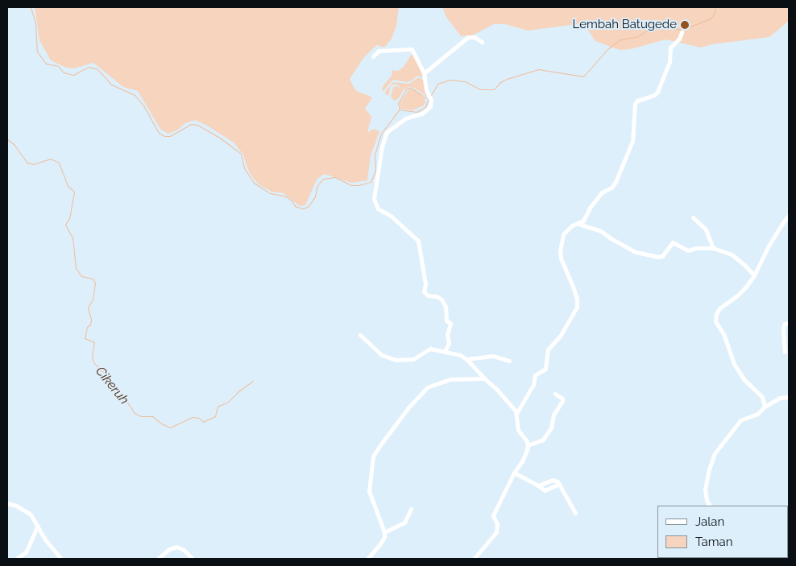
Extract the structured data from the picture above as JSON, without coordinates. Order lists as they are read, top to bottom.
{
  "water": ["Cikeruh"],
  "places": ["Lembah Batugede"],
  "legend": ["Jalan", "Taman"]
}
